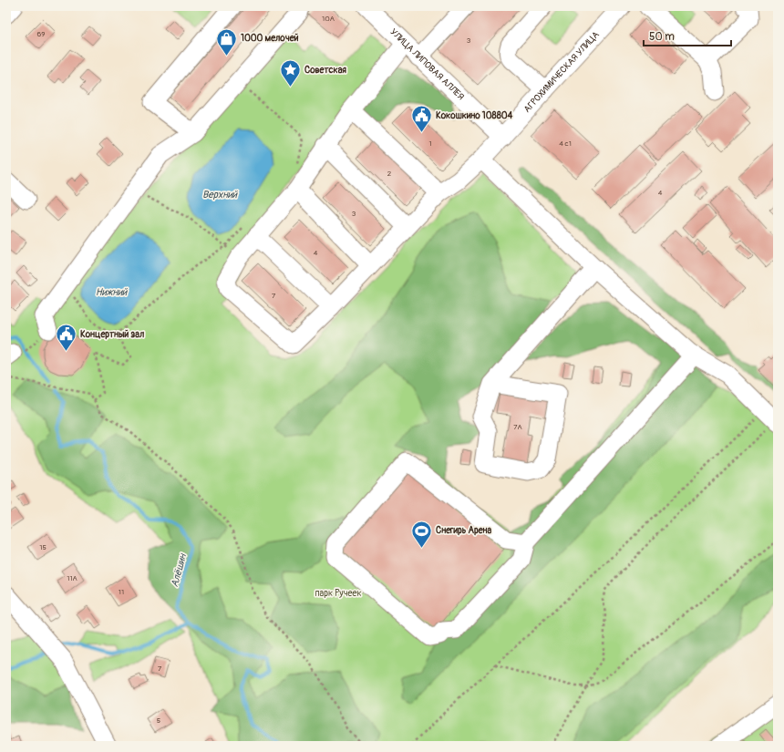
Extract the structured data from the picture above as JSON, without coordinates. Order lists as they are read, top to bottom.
{
  "streets": {
    "street": ["УЛИЦА ЛИПОВАЯ АЛЛЕЯ", "АГРОХИМИЧЕСКАЯ УЛИЦА"]
  },
  "crossings": [
    ["УЛИЦА ЛИПОВАЯ АЛЛЕЯ", "АГРОХИМИЧЕСКАЯ УЛИЦА"]
  ],
  "water": ["Верхний", "Нижний", "Алёшин"],
  "parks": ["парк Ручеек"],
  "places": {
    "shop": ["1000 мелочей"],
    "place": ["Советская"],
    "public building": ["Кокошкино 108804", "Концертный зал"],
    "sports": ["Снегирь Арена"]
  },
  "house_numbers": [
    "10А",
    "69",
    "3",
    "1",
    "4 с1",
    "2",
    "4",
    "3",
    "4",
    "7",
    "7А",
    "15",
    "11А",
    "11",
    "7",
    "5"
  ],
  "scale_bar": "50 m"
}
